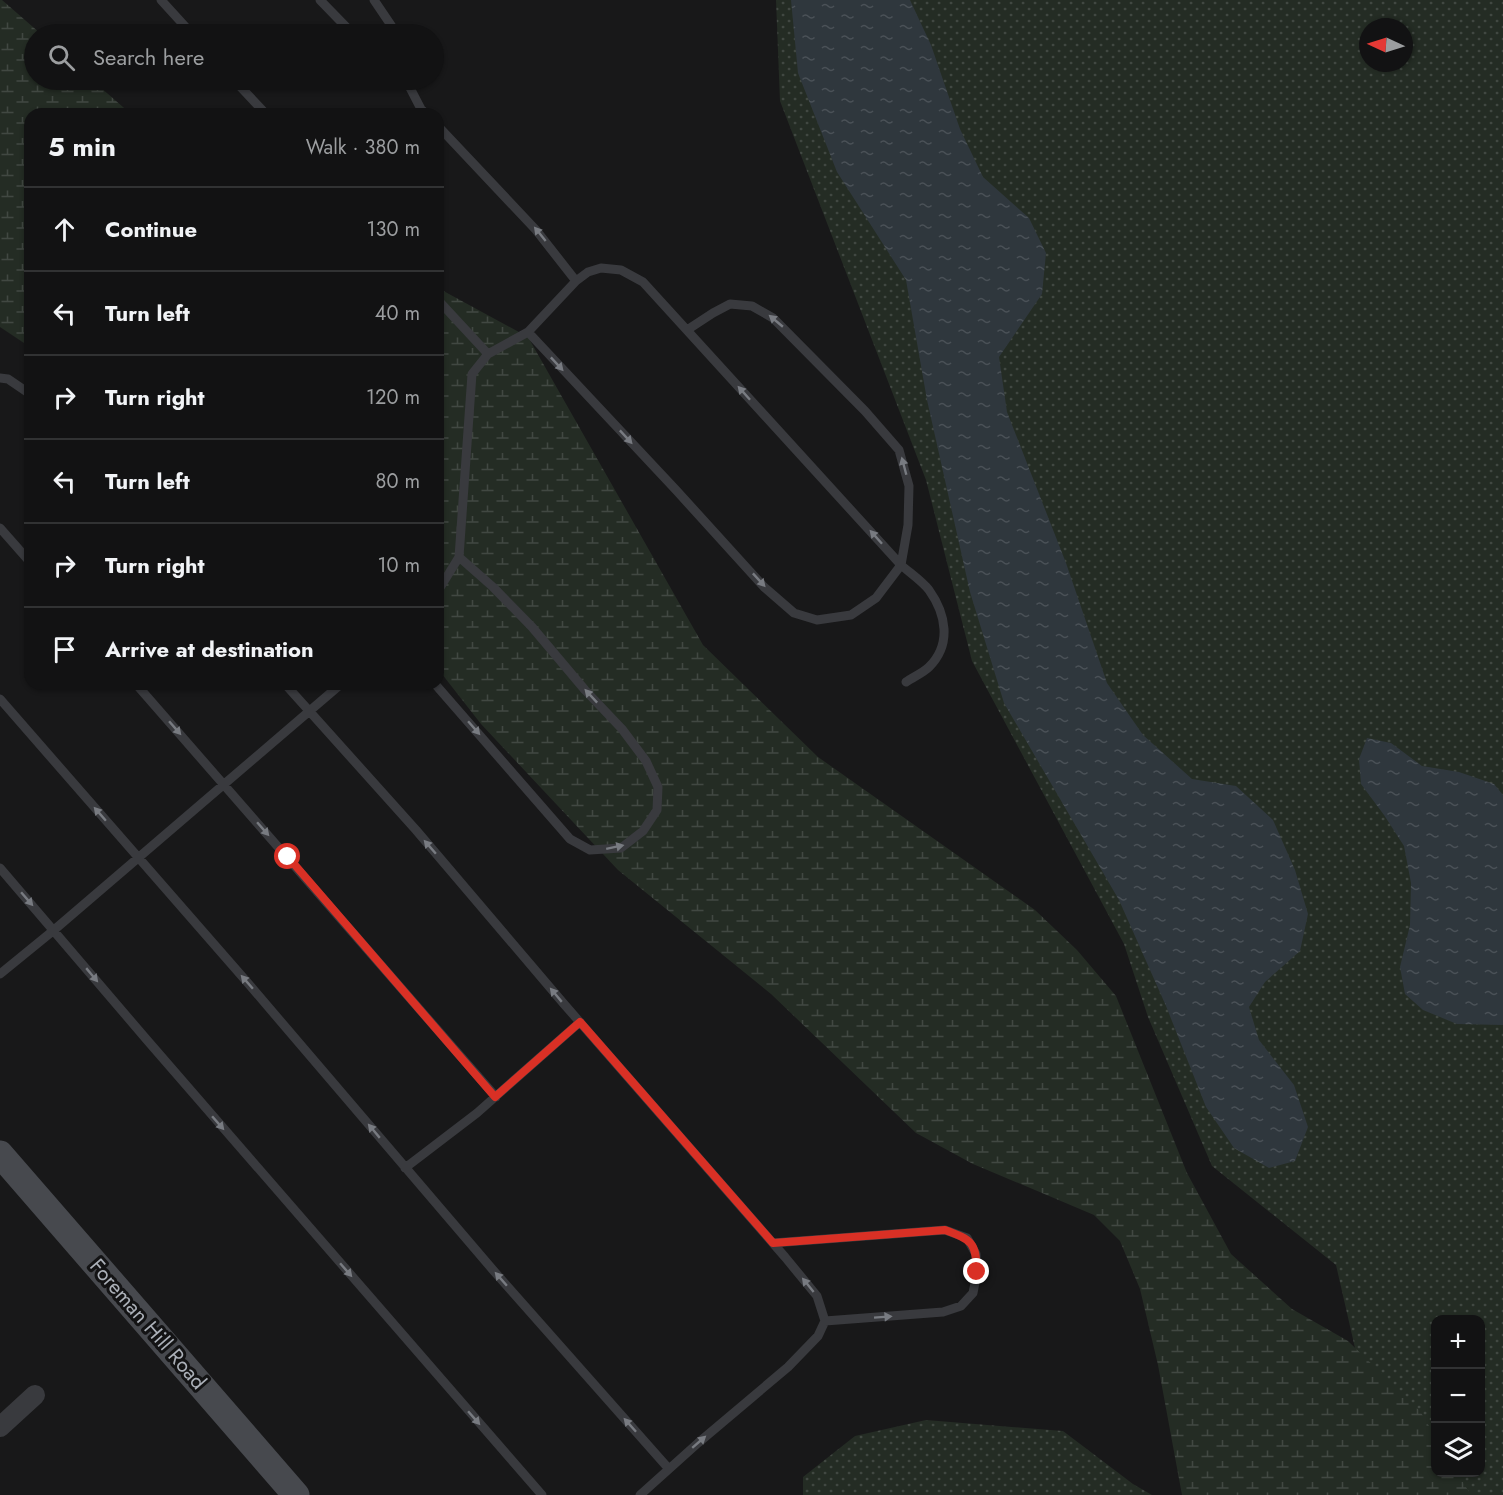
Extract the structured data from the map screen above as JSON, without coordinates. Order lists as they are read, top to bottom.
{
  "streets": {
    "street": ["Foreman Hill Road"]
  },
  "north": "left",
  "page": {
    "search": "Search here",
    "heading": ["5 min", "Walk · 380 m"],
    "list": [
      ["Continue", "130 m"],
      ["Turn left", "40 m"],
      ["Turn right", "120 m"],
      ["Turn left", "80 m"],
      ["Turn right", "10 m"],
      "Arrive at destination"
    ],
    "map_buttons": ["+", "−"]
  }
}
